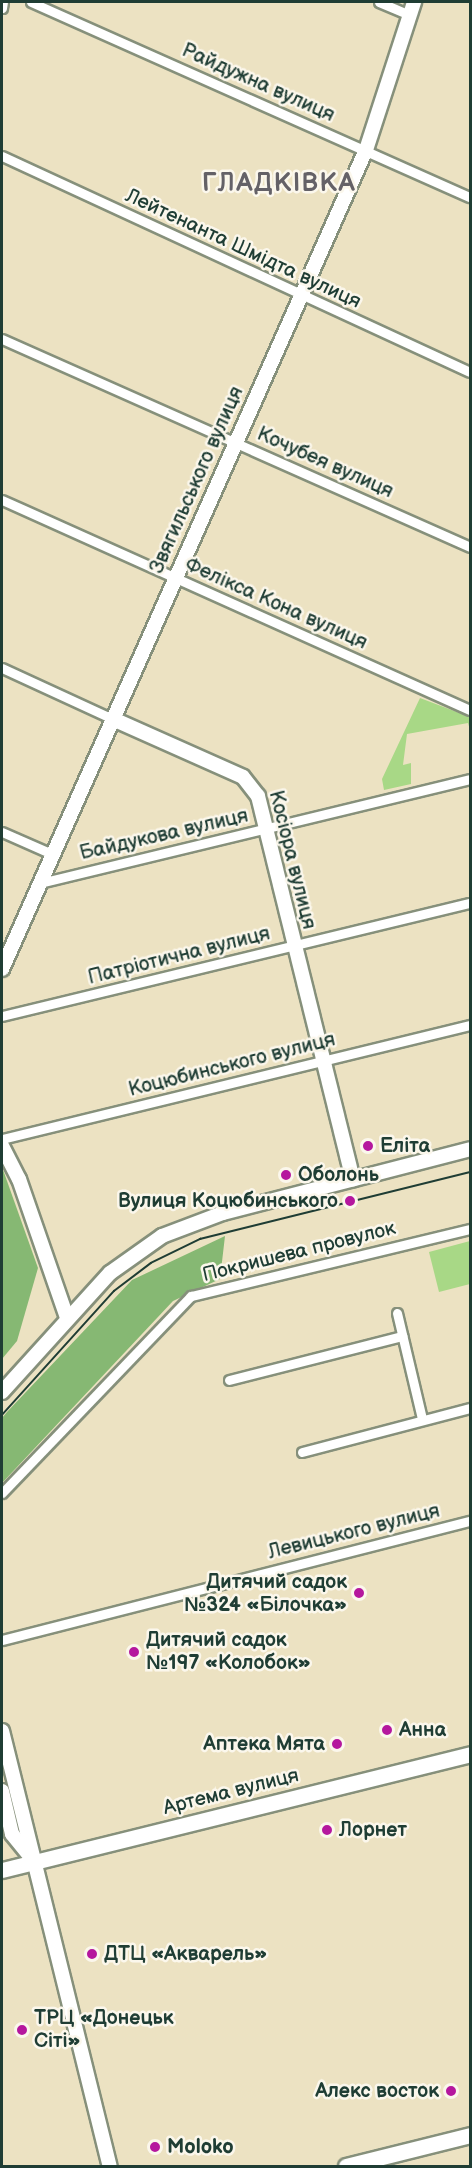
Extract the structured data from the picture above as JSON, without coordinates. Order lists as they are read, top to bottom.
{
  "streets": {
    "main road": ["Артема вулиця"],
    "street": [
      "Райдужна вулиця",
      "Лейтенанта Шмідта вулиця",
      "Кочубея вулиця",
      "Звягильського вулиця",
      "Фелікса Кона вулиця",
      "Байдукова вулиця",
      "Косіора вулиця",
      "Патріотична вулиця",
      "Коцюбинського вулиця",
      "Покришева провулок",
      "Левицького вулиця"
    ]
  },
  "crossings": [
    ["Райдужна вулиця", "Звягильського вулиця"],
    ["Лейтенанта Шмідта вулиця", "Звягильського вулиця"],
    ["Кочубея вулиця", "Звягильського вулиця"],
    ["Звягильського вулиця", "Фелікса Кона вулиця"],
    ["Звягильського вулиця", "Байдукова вулиця"],
    ["Звягильського вулиця", "Косіора вулиця"],
    ["Байдукова вулиця", "Косіора вулиця"],
    ["Косіора вулиця", "Патріотична вулиця"],
    ["Косіора вулиця", "Коцюбинського вулиця"]
  ],
  "districts": ["ГЛАДКІВКА"],
  "places": [
    "Еліта",
    "Оболонь",
    "Вулиця Коцюбинського",
    "Дитячий садок №324 «Білочка»",
    "Дитячий садок №197 «Колобок»",
    "Анна",
    "Аптека Мята",
    "Лорнет",
    "ДТЦ «Акварель»",
    "ТРЦ «Донецьк Сіті»",
    "Алекс восток",
    "Moloko"
  ]
}
